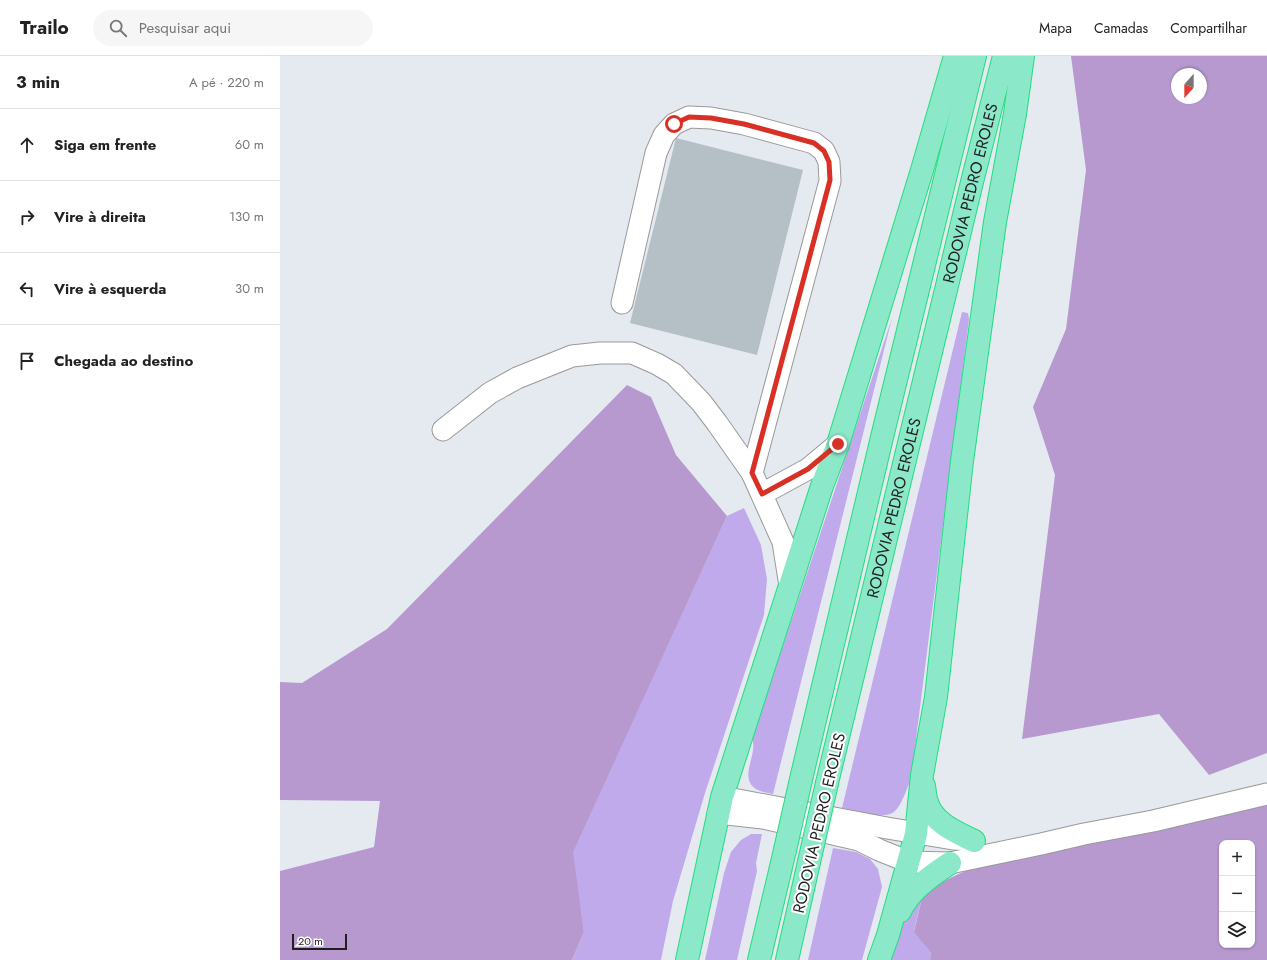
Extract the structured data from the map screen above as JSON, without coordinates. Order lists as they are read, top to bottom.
{
  "streets": {
    "highway": ["RODOVIA PEDRO EROLES"]
  },
  "scale_bar": "20 m",
  "north": "bottom",
  "page": {
    "header": "Trailo",
    "search": "Pesquisar aqui",
    "nav": ["Mapa", "Camadas", "Compartilhar"],
    "heading": ["3 min", "A pé · 220 m"],
    "list": [
      ["Siga em frente", "60 m"],
      ["Vire à direita", "130 m"],
      ["Vire à esquerda", "30 m"],
      "Chegada ao destino"
    ],
    "map_buttons": ["+", "−"],
    "scale": "20 m"
  }
}
